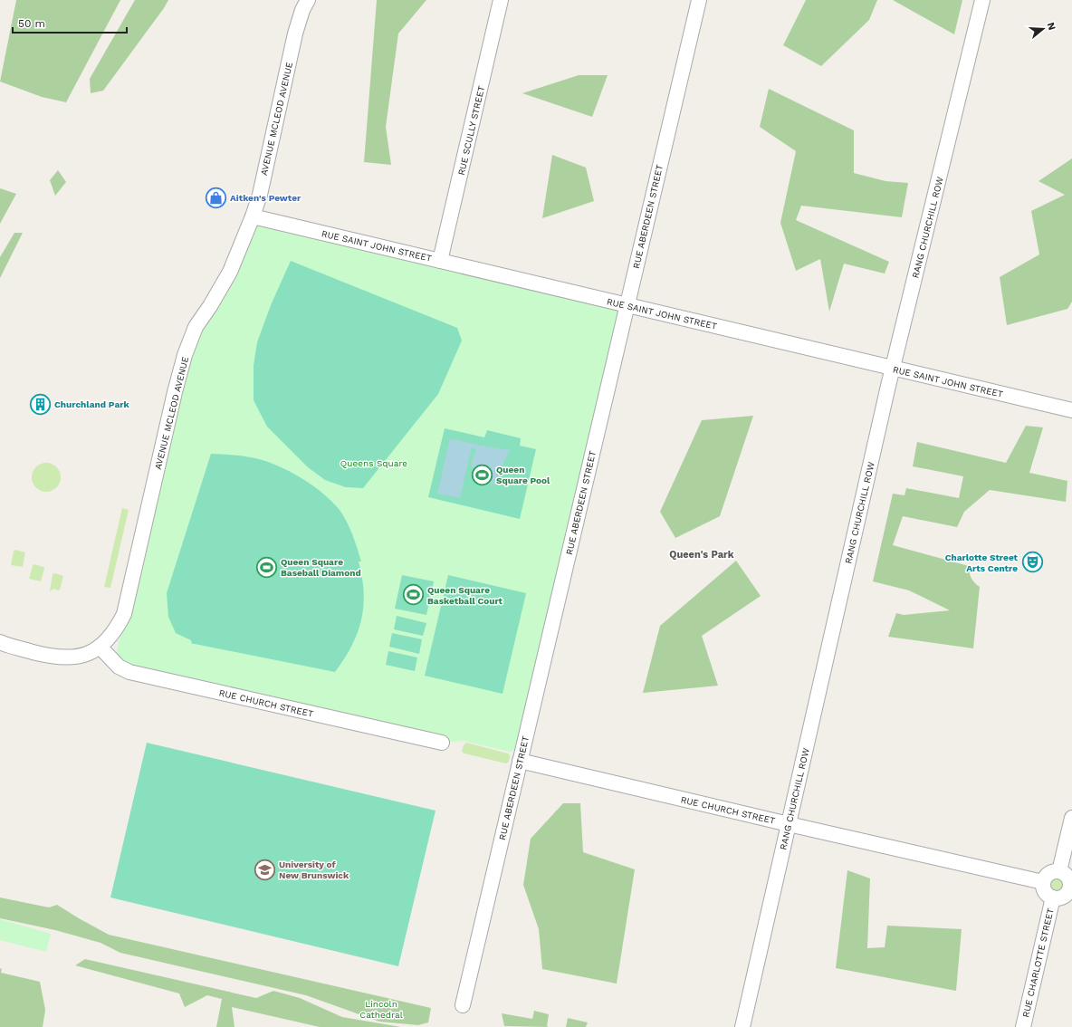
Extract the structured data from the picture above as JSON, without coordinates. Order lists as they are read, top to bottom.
{
  "streets": {
    "street": [
      "AVENUE MCLEOD AVENUE",
      "RUE SCULLY STREET",
      "RUE ABERDEEN STREET",
      "RANG CHURCHILL ROW",
      "RUE SAINT JOHN STREET",
      "RUE CHURCH STREET",
      "RUE CHARLOTTE STREET"
    ]
  },
  "crossings": [
    ["AVENUE MCLEOD AVENUE", "RUE SAINT JOHN STREET"],
    ["AVENUE MCLEOD AVENUE", "RUE CHURCH STREET"],
    ["RUE SCULLY STREET", "RUE SAINT JOHN STREET"],
    ["RUE ABERDEEN STREET", "RUE SAINT JOHN STREET"],
    ["RUE ABERDEEN STREET", "RUE CHURCH STREET"],
    ["RANG CHURCHILL ROW", "RUE SAINT JOHN STREET"],
    ["RANG CHURCHILL ROW", "RUE CHURCH STREET"],
    ["RUE CHURCH STREET", "RUE CHARLOTTE STREET"]
  ],
  "districts": ["Queen's Park"],
  "parks": ["Queens Square", "Lincoln Cathedral"],
  "places": {
    "shop": ["Aitken's Pewter"],
    "building": ["Churchland Park"],
    "sports": ["Queen Square Pool", "Queen Square Baseball Diamond", "Queen Square Basketball Court"],
    "theatre": ["Charlotte Street Arts Centre"],
    "school or university": ["University of New Brunswick"]
  },
  "scale_bar": "50 m",
  "north": "right"
}
